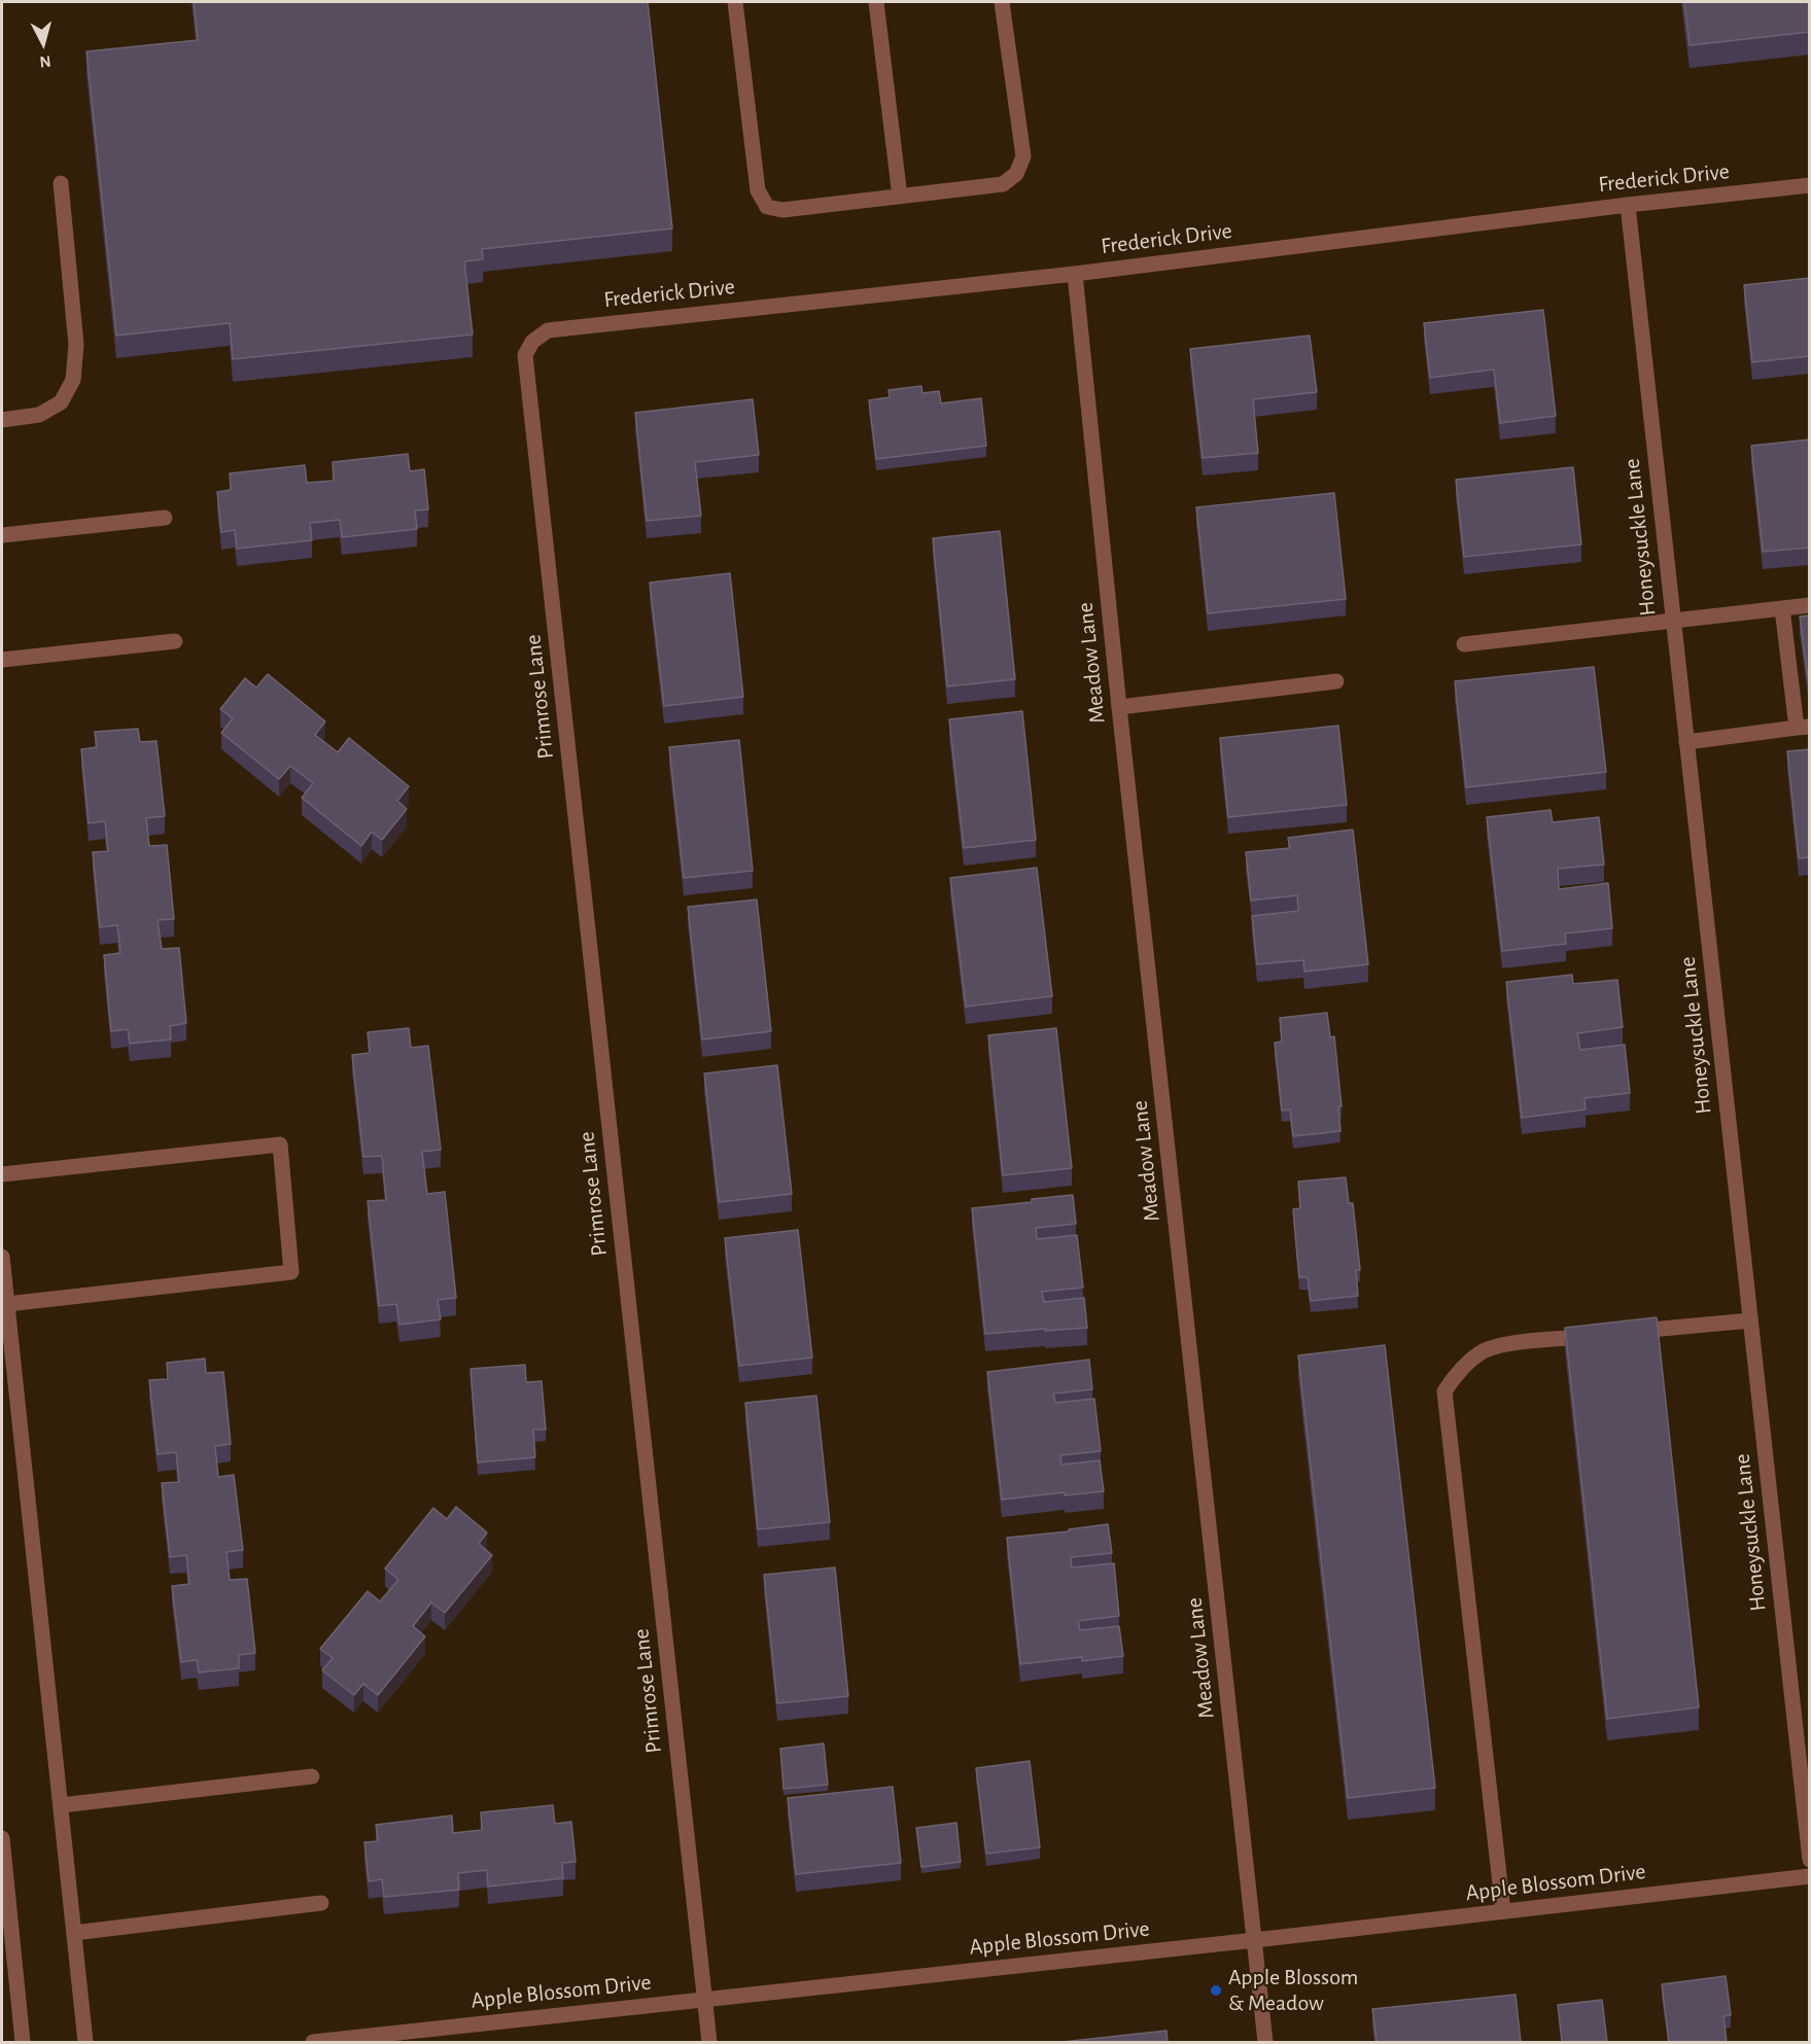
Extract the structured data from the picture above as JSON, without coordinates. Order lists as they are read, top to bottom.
{
  "streets": {
    "street": [
      "Frederick Drive",
      "Honeysuckle Lane",
      "Meadow Lane",
      "Primrose Lane",
      "Apple Blossom Drive"
    ]
  },
  "crossings": [
    ["Frederick Drive", "Honeysuckle Lane"],
    ["Frederick Drive", "Meadow Lane"],
    ["Frederick Drive", "Primrose Lane"],
    ["Meadow Lane", "Apple Blossom Drive"],
    ["Primrose Lane", "Apple Blossom Drive"]
  ],
  "places": ["Apple Blossom & Meadow"],
  "north": "bottom"
}
